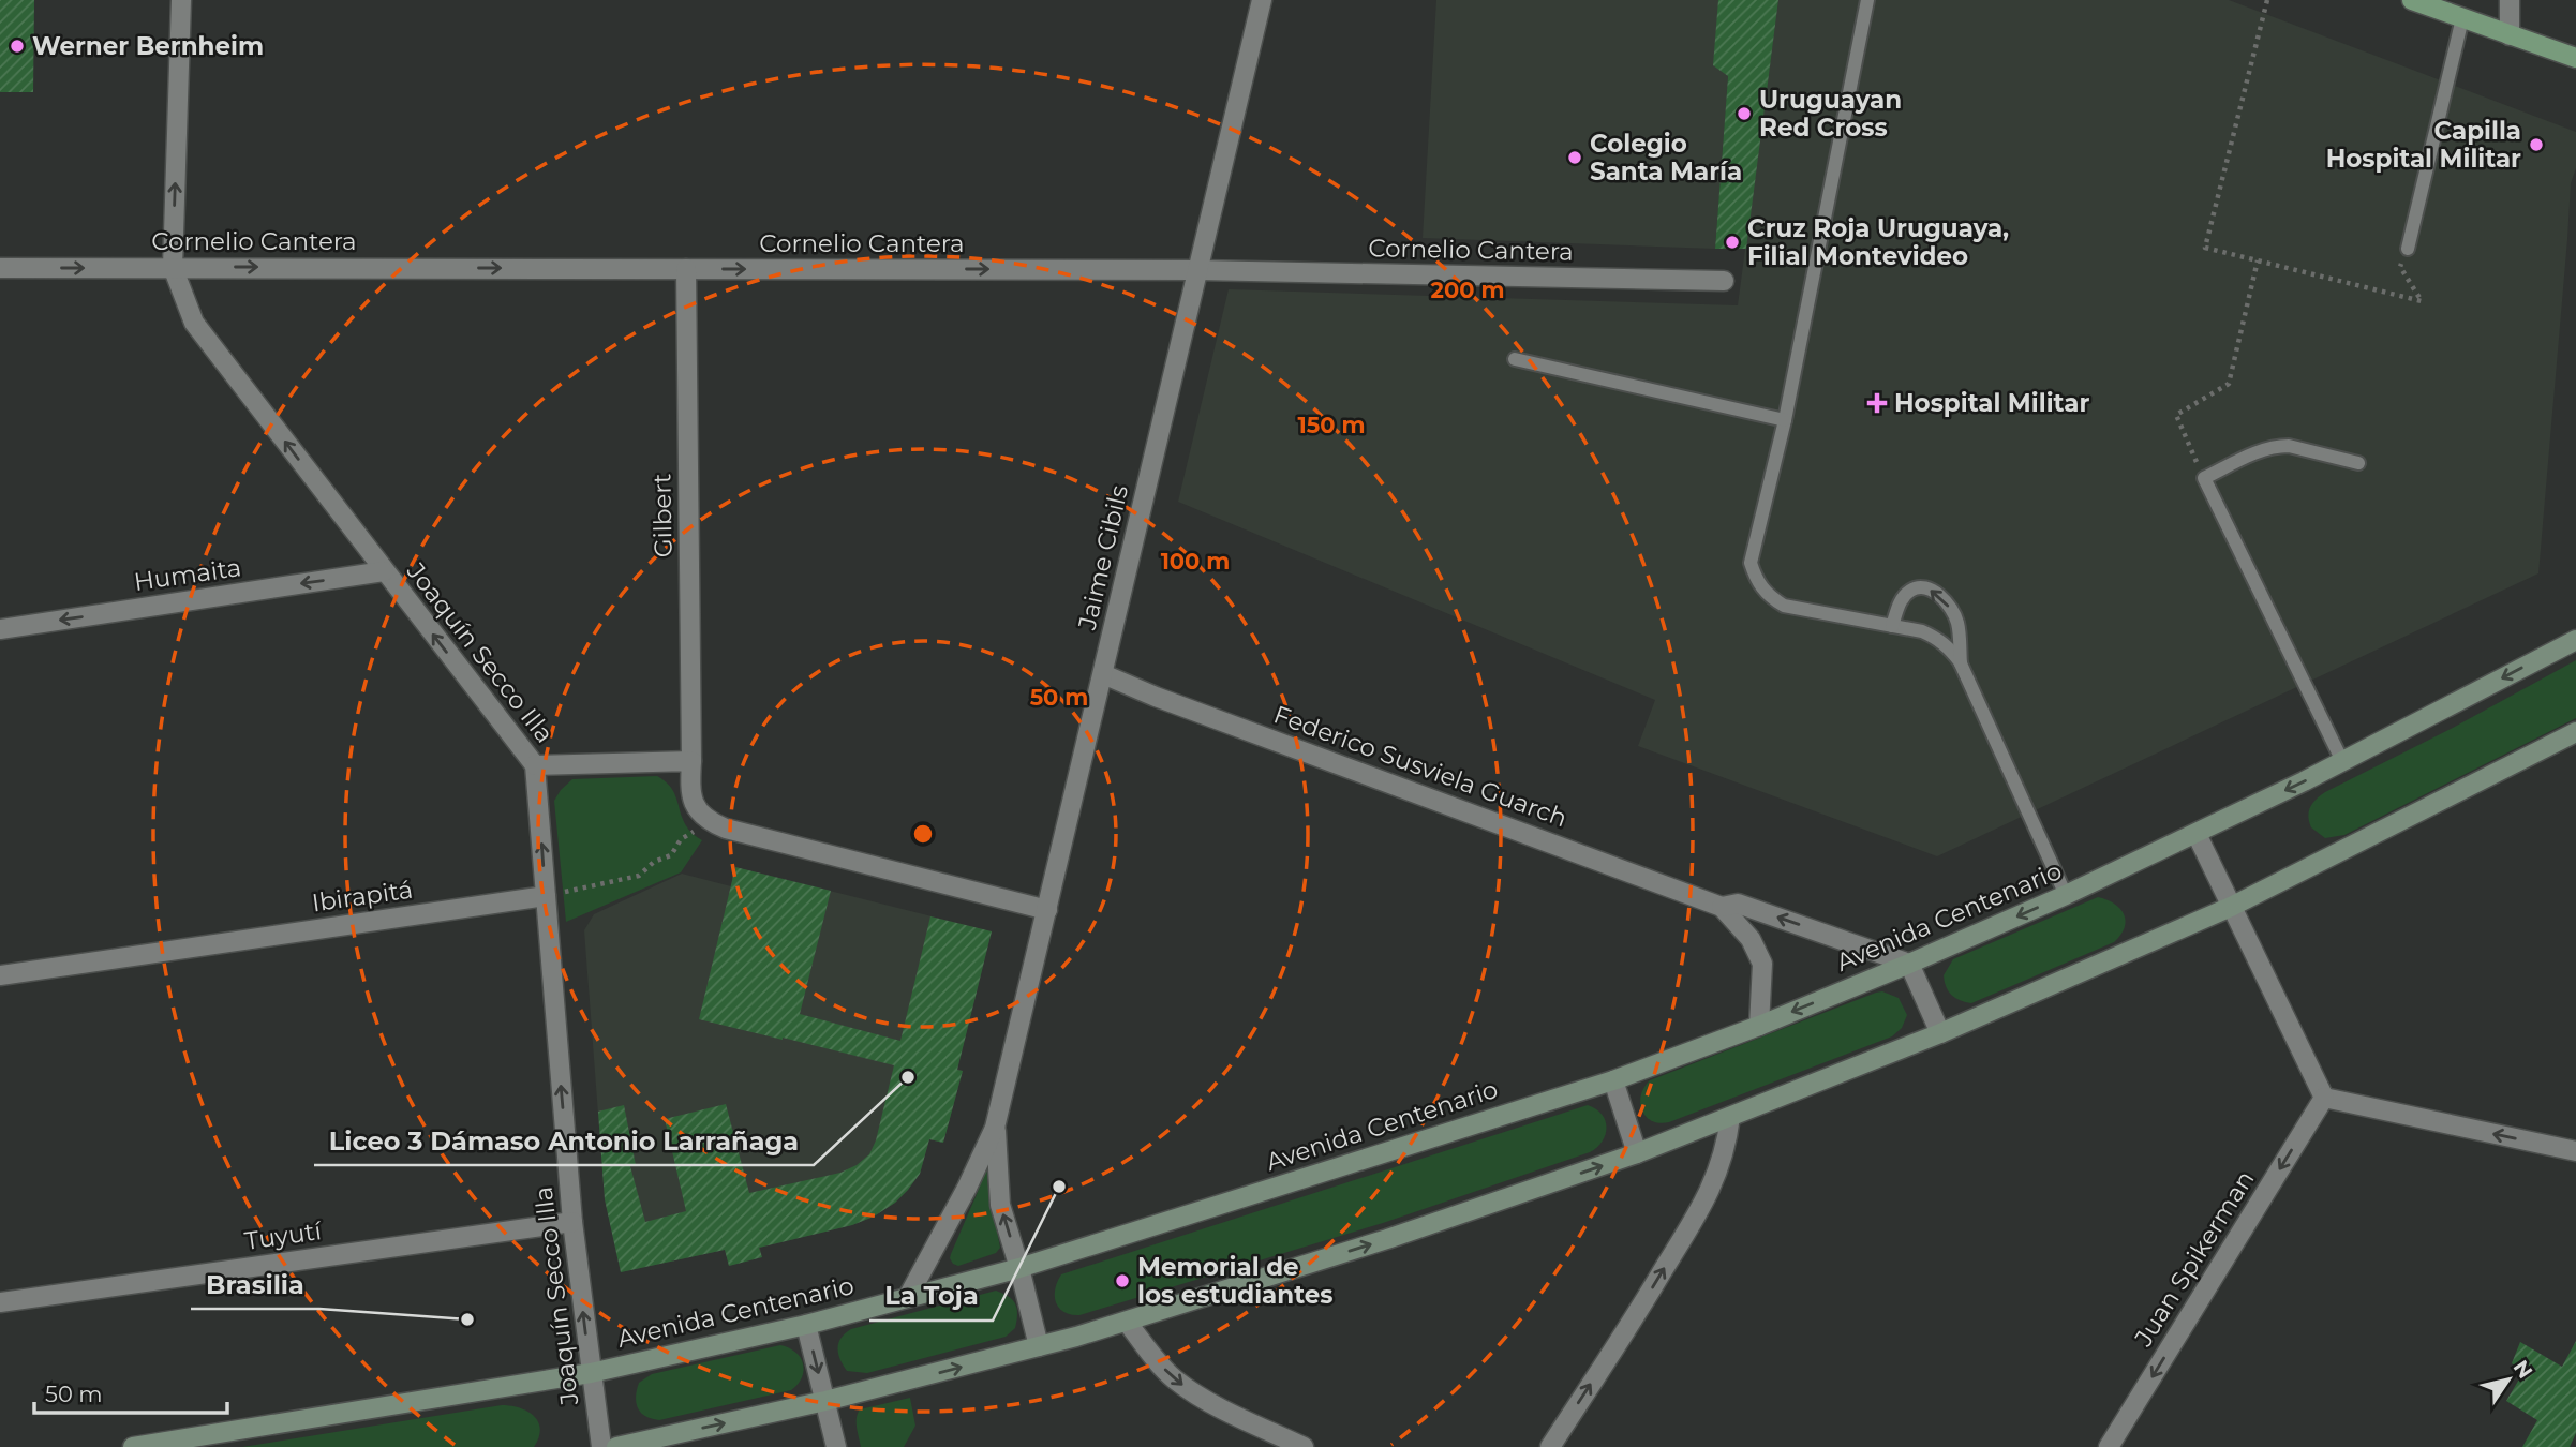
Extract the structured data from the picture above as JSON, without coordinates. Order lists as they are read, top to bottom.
{
  "streets": {
    "street": [
      "Cornelio Cantera",
      "Gilbert",
      "Jaime Cibils",
      "Humaita",
      "Joaquín Secco Illa",
      "Federico Susviela Guarch",
      "Ibirapitá",
      "Avenida Centenario",
      "Tuyutí",
      "Juan Spikerman"
    ]
  },
  "crossings": [
    ["Cornelio Cantera", "Gilbert"],
    ["Cornelio Cantera", "Jaime Cibils"],
    ["Cornelio Cantera", "Joaquín Secco Illa"],
    ["Jaime Cibils", "Federico Susviela Guarch"],
    ["Jaime Cibils", "Avenida Centenario"],
    ["Humaita", "Joaquín Secco Illa"],
    ["Joaquín Secco Illa", "Ibirapitá"],
    ["Joaquín Secco Illa", "Avenida Centenario"],
    ["Joaquín Secco Illa", "Tuyutí"],
    ["Federico Susviela Guarch", "Avenida Centenario"]
  ],
  "one_way": [
    "Cornelio Cantera",
    "Humaita",
    "Joaquín Secco Illa",
    "Juan Spikerman"
  ],
  "places": {
    "other": [
      "Werner Bernheim",
      "Uruguayan Red Cross",
      "Capilla Hospital Militar",
      "Colegio Santa María",
      "Cruz Roja Uruguaya, Filial Montevideo",
      "Liceo 3 Dámaso Antonio Larrañaga",
      "La Toja",
      "Memorial de los estudiantes",
      "Brasilia"
    ],
    "health": ["Hospital Militar"]
  },
  "scale_bar": "50 m",
  "north": "top right",
  "rings": [
    "200 m",
    "150 m",
    "100 m",
    "50 m"
  ]
}
